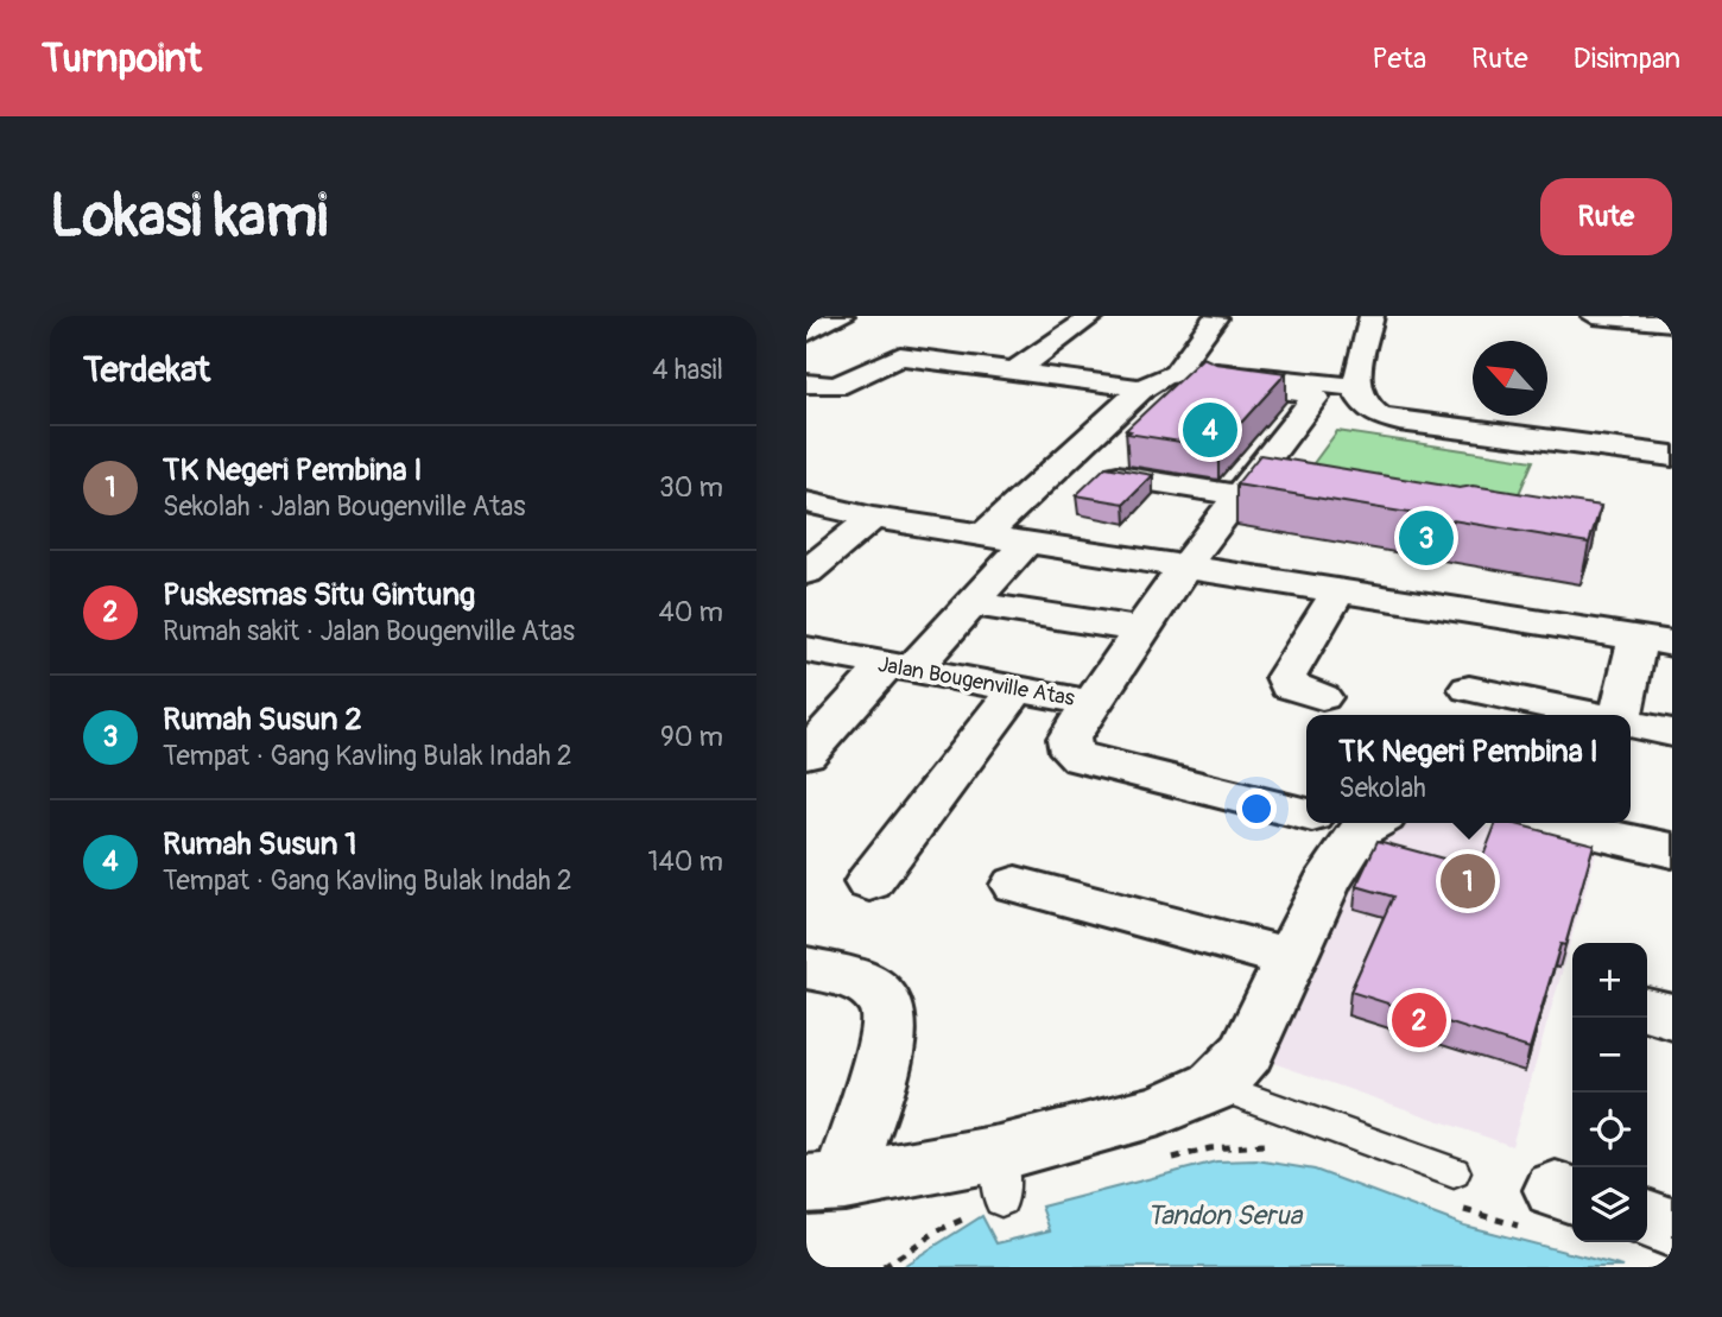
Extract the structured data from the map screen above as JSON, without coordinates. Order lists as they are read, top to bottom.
{
  "streets": {
    "street": ["Jalan Bougenville Atas"]
  },
  "water": ["Tandon Serua"],
  "north": "top left",
  "page": {
    "header": "Turnpoint",
    "nav": ["Peta", "Rute", "Disimpan"],
    "buttons": "Rute",
    "title": "Lokasi kami",
    "heading": ["Terdekat", "4 hasil"],
    "pins": [
      "4",
      "3",
      "1",
      "2"
    ],
    "list": [
      {
        "mark": "1",
        "name": "TK Negeri Pembina I",
        "note": "Sekolah · Jalan Bougenville Atas",
        "value": "30 m"
      },
      {
        "mark": "2",
        "name": "Puskesmas Situ Gintung",
        "note": "Rumah sakit · Jalan Bougenville Atas",
        "value": "40 m"
      },
      {
        "mark": "3",
        "name": "Rumah Susun 2",
        "note": "Tempat · Gang Kavling Bulak Indah 2",
        "value": "90 m"
      },
      {
        "mark": "4",
        "name": "Rumah Susun 1",
        "note": "Tempat · Gang Kavling Bulak Indah 2",
        "value": "140 m"
      }
    ],
    "popup": ["TK Negeri Pembina I", "Sekolah"],
    "map_buttons": ["+", "−"]
  }
}
